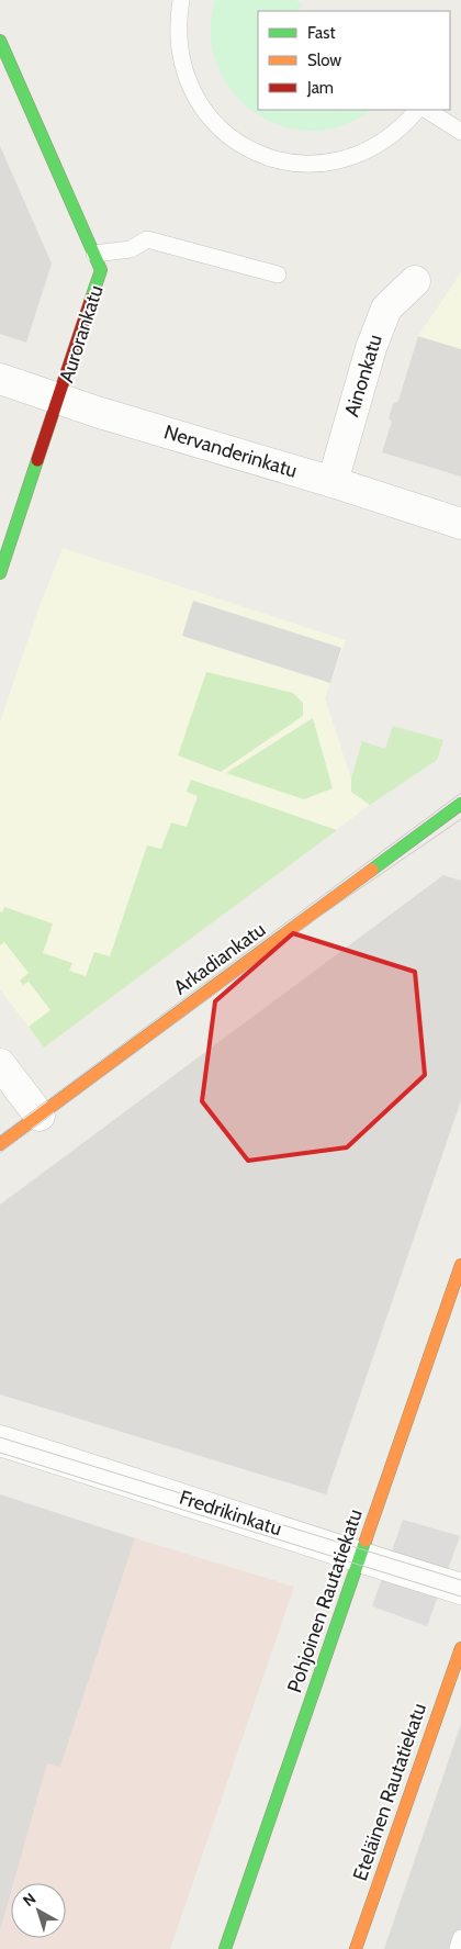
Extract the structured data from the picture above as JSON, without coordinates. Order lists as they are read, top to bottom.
{
  "streets": {
    "street": [
      "Aurorankatu",
      "Ainonkatu",
      "Nervanderinkatu",
      "Arkadiankatu",
      "Fredrikinkatu",
      "Pohjoinen Rautatiekatu",
      "Eteläinen Rautatiekatu"
    ]
  },
  "crossings": [
    ["Aurorankatu", "Nervanderinkatu"],
    ["Ainonkatu", "Nervanderinkatu"],
    ["Fredrikinkatu", "Pohjoinen Rautatiekatu"]
  ],
  "legend": ["Fast", "Slow", "Jam"],
  "north": "top left"
}
